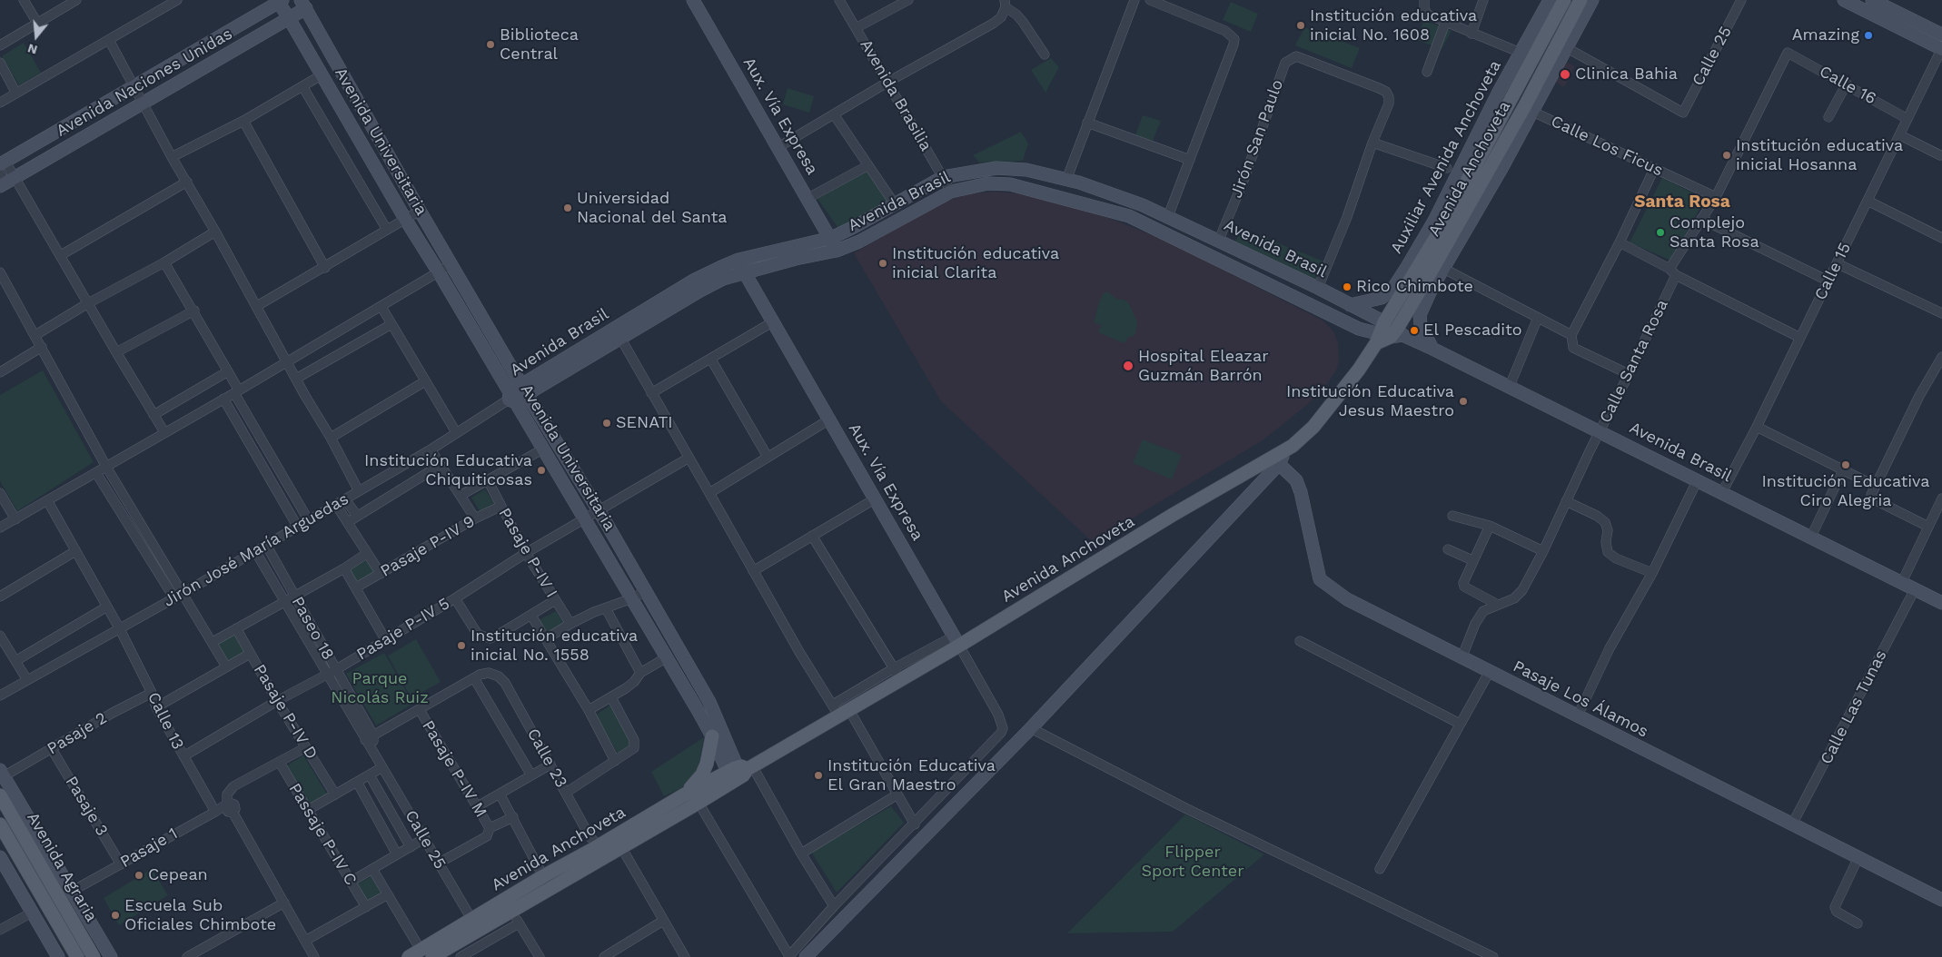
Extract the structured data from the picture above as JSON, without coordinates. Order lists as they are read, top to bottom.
{
  "streets": {
    "main road": [
      "Avenida Naciones Unidas",
      "Aux. Vía Expresa",
      "Avenida Universitaria",
      "Auxiliar Avenida Anchoveta",
      "Avenida Anchoveta",
      "Avenida Brasil",
      "Pasaje Los Álamos",
      "Avenida Agraria"
    ],
    "street": [
      "Calle 25",
      "Calle 16",
      "Avenida Brasilia",
      "Jirón San Paulo",
      "Calle Los Ficus",
      "Calle 15",
      "Calle Santa Rosa",
      "Pasaje P-IV 9",
      "Jirón José María Arguedas",
      "Pasaje P-IV I",
      "Paseo 18",
      "Pasaje P-IV 5",
      "Calle Las Tunas",
      "Pasaje P-IV D",
      "Calle 13",
      "Pasaje 2",
      "Calle 23",
      "Pasaje P-IV M",
      "Pasaje 3",
      "Passaje P-IV C",
      "Pasaje 1"
    ]
  },
  "crossings": [
    ["Calle 25", "Avenida Anchoveta"],
    ["Calle 25", "Paseo 18"],
    ["Avenida Naciones Unidas", "Avenida Universitaria"],
    ["Calle 16", "Calle 15"],
    ["Calle 16", "Calle Santa Rosa"],
    ["Avenida Brasilia", "Avenida Brasil"],
    ["Aux. Vía Expresa", "Avenida Anchoveta"],
    ["Aux. Vía Expresa", "Avenida Brasil"],
    ["Jirón San Paulo", "Avenida Brasil"],
    ["Avenida Universitaria", "Avenida Anchoveta"],
    ["Avenida Universitaria", "Avenida Brasil"],
    ["Avenida Universitaria", "Jirón José María Arguedas"],
    ["Avenida Universitaria", "Pasaje P-IV 5"],
    ["Calle Los Ficus", "Auxiliar Avenida Anchoveta"],
    ["Calle Los Ficus", "Avenida Anchoveta"],
    ["Calle Los Ficus", "Calle Santa Rosa"],
    ["Auxiliar Avenida Anchoveta", "Avenida Brasil"],
    ["Avenida Anchoveta", "Avenida Brasil"],
    ["Avenida Anchoveta", "Pasaje Los Álamos"],
    ["Avenida Anchoveta", "Calle 23"],
    ["Avenida Brasil", "Calle 15"],
    ["Avenida Brasil", "Calle Santa Rosa"],
    ["Avenida Brasil", "Jirón José María Arguedas"],
    ["Avenida Brasil", "Calle Las Tunas"],
    ["Calle Santa Rosa", "Pasaje Los Álamos"],
    ["Pasaje P-IV 9", "Pasaje P-IV I"],
    ["Jirón José María Arguedas", "Paseo 18"],
    ["Jirón José María Arguedas", "Calle 13"],
    ["Pasaje P-IV I", "Pasaje P-IV 5"],
    ["Paseo 18", "Pasaje P-IV 5"],
    ["Pasaje P-IV 5", "Pasaje P-IV D"],
    ["Pasaje P-IV 5", "Calle 13"],
    ["Pasaje Los Álamos", "Calle Las Tunas"],
    ["Calle 13", "Pasaje 2"],
    ["Calle 13", "Pasaje 1"],
    ["Pasaje 2", "Pasaje 3"],
    ["Pasaje 3", "Pasaje 1"]
  ],
  "districts": ["Santa Rosa"],
  "parks": ["Parque Nicolás Ruiz", "Flipper Sport Center"],
  "places": [
    "Institución educativa inicial No. 1608",
    "Amazing",
    "Biblioteca Central",
    "Clinica Bahia",
    "Institución educativa inicial Hosanna",
    "Universidad Nacional del Santa",
    "Complejo Santa Rosa",
    "Institución educativa inicial Clarita",
    "Rico Chimbote",
    "El Pescadito",
    "Hospital Eleazar Guzmán Barrón",
    "Institución Educativa Jesus Maestro",
    "SENATI",
    "Institución Educativa Ciro Alegria",
    "Institución Educativa Chiquiticosas",
    "Institución educativa inicial No. 1558",
    "Institución Educativa El Gran Maestro",
    "Cepean",
    "Escuela Sub Oficiales Chimbote"
  ],
  "north": "bottom"
}
